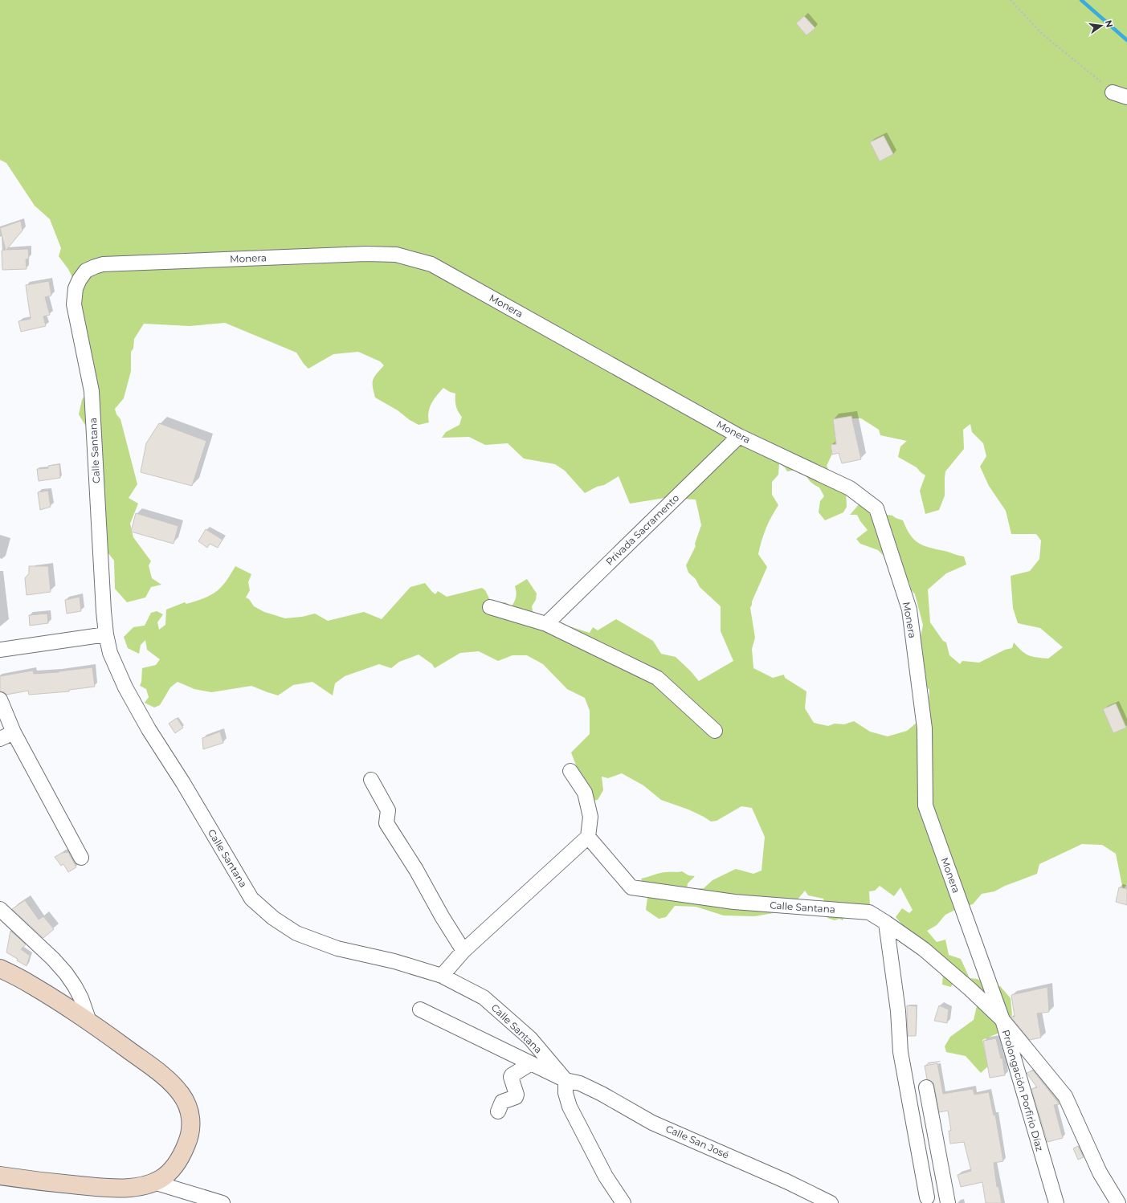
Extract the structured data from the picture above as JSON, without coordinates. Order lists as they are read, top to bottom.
{
  "streets": {
    "street": [
      "Monera",
      "Calle Santana",
      "Privada Sacramento",
      "Prolongación Porfirio Díaz",
      "Calle San José"
    ]
  },
  "crossings": [
    ["Monera", "Calle Santana"],
    ["Monera", "Privada Sacramento"],
    ["Monera", "Prolongación Porfirio Díaz"],
    ["Calle Santana", "Prolongación Porfirio Díaz"],
    ["Calle Santana", "Calle San José"]
  ],
  "north": "right"
}
